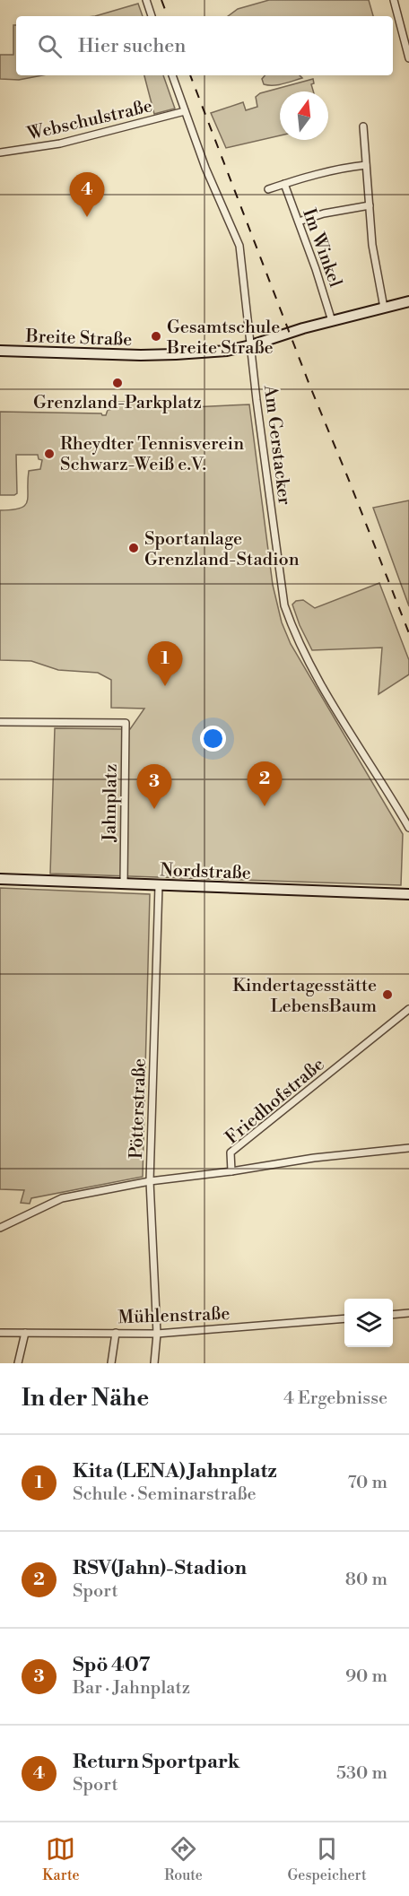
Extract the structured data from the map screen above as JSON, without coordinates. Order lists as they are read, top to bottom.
{
  "streets": {
    "main road": ["Breite Straße", "Nordstraße"],
    "street": [
      "Webschulstraße",
      "Im Winkel",
      "Am Gerstacker",
      "Jahnplatz",
      "Friedhofstraße",
      "Pötterstraße",
      "Mühlenstraße"
    ]
  },
  "crossings": [
    ["Webschulstraße", "Am Gerstacker"],
    ["Im Winkel", "Breite Straße"],
    ["Breite Straße", "Am Gerstacker"],
    ["Jahnplatz", "Nordstraße"],
    ["Nordstraße", "Pötterstraße"],
    ["Friedhofstraße", "Pötterstraße"],
    ["Pötterstraße", "Mühlenstraße"]
  ],
  "places": [
    "Gesamtschule Breite Straße",
    "Grenzland-Parkplatz",
    "Rheydter Tennisverein Schwarz-Weiß e.V.",
    "Sportanlage Grenzland-Stadion",
    "Kindertagesstätte LebensBaum"
  ],
  "north": "top",
  "page": {
    "search": "Hier suchen",
    "pins": [
      "4",
      "1",
      "2",
      "3"
    ],
    "heading": ["In der Nähe", "4 Ergebnisse"],
    "list": [
      {
        "mark": "1",
        "name": "Kita (LENA) Jahnplatz",
        "note": "Schule · Seminarstraße",
        "value": "70 m"
      },
      {
        "mark": "2",
        "name": "RSV(Jahn)-Stadion",
        "note": "Sport",
        "value": "80 m"
      },
      {
        "mark": "3",
        "name": "Spö 407",
        "note": "Bar · Jahnplatz",
        "value": "90 m"
      },
      {
        "mark": "4",
        "name": "Return Sportpark",
        "note": "Sport",
        "value": "530 m"
      }
    ],
    "nav": ["Karte", "Route", "Gespeichert"]
  }
}
